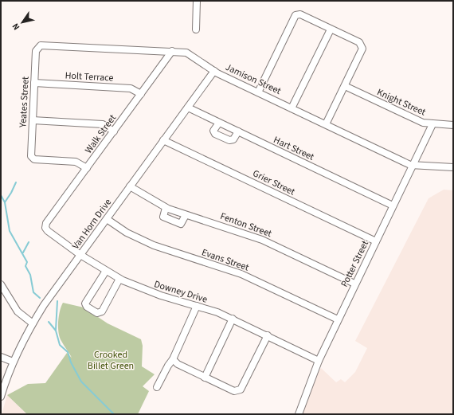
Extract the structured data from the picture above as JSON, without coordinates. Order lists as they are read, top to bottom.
{
  "streets": {
    "street": [
      "Holt Terrace",
      "Jamison Street",
      "Yeates Street",
      "Knight Street",
      "Walk Street",
      "Hart Street",
      "Grier Street",
      "Van Horn Drive",
      "Fenton Street",
      "Evans Street",
      "Potter Street",
      "Downey Drive"
    ]
  },
  "crossings": [
    ["Holt Terrace", "Yeates Street"],
    ["Holt Terrace", "Walk Street"],
    ["Jamison Street", "Yeates Street"],
    ["Jamison Street", "Walk Street"],
    ["Jamison Street", "Van Horn Drive"],
    ["Jamison Street", "Potter Street"],
    ["Yeates Street", "Walk Street"],
    ["Knight Street", "Potter Street"],
    ["Walk Street", "Downey Drive"],
    ["Hart Street", "Van Horn Drive"],
    ["Hart Street", "Potter Street"],
    ["Grier Street", "Van Horn Drive"],
    ["Grier Street", "Potter Street"],
    ["Van Horn Drive", "Fenton Street"],
    ["Van Horn Drive", "Evans Street"],
    ["Van Horn Drive", "Downey Drive"],
    ["Fenton Street", "Potter Street"],
    ["Evans Street", "Potter Street"],
    ["Potter Street", "Downey Drive"]
  ],
  "parks": ["Crooked Billet Green"],
  "north": "bottom left"
}
